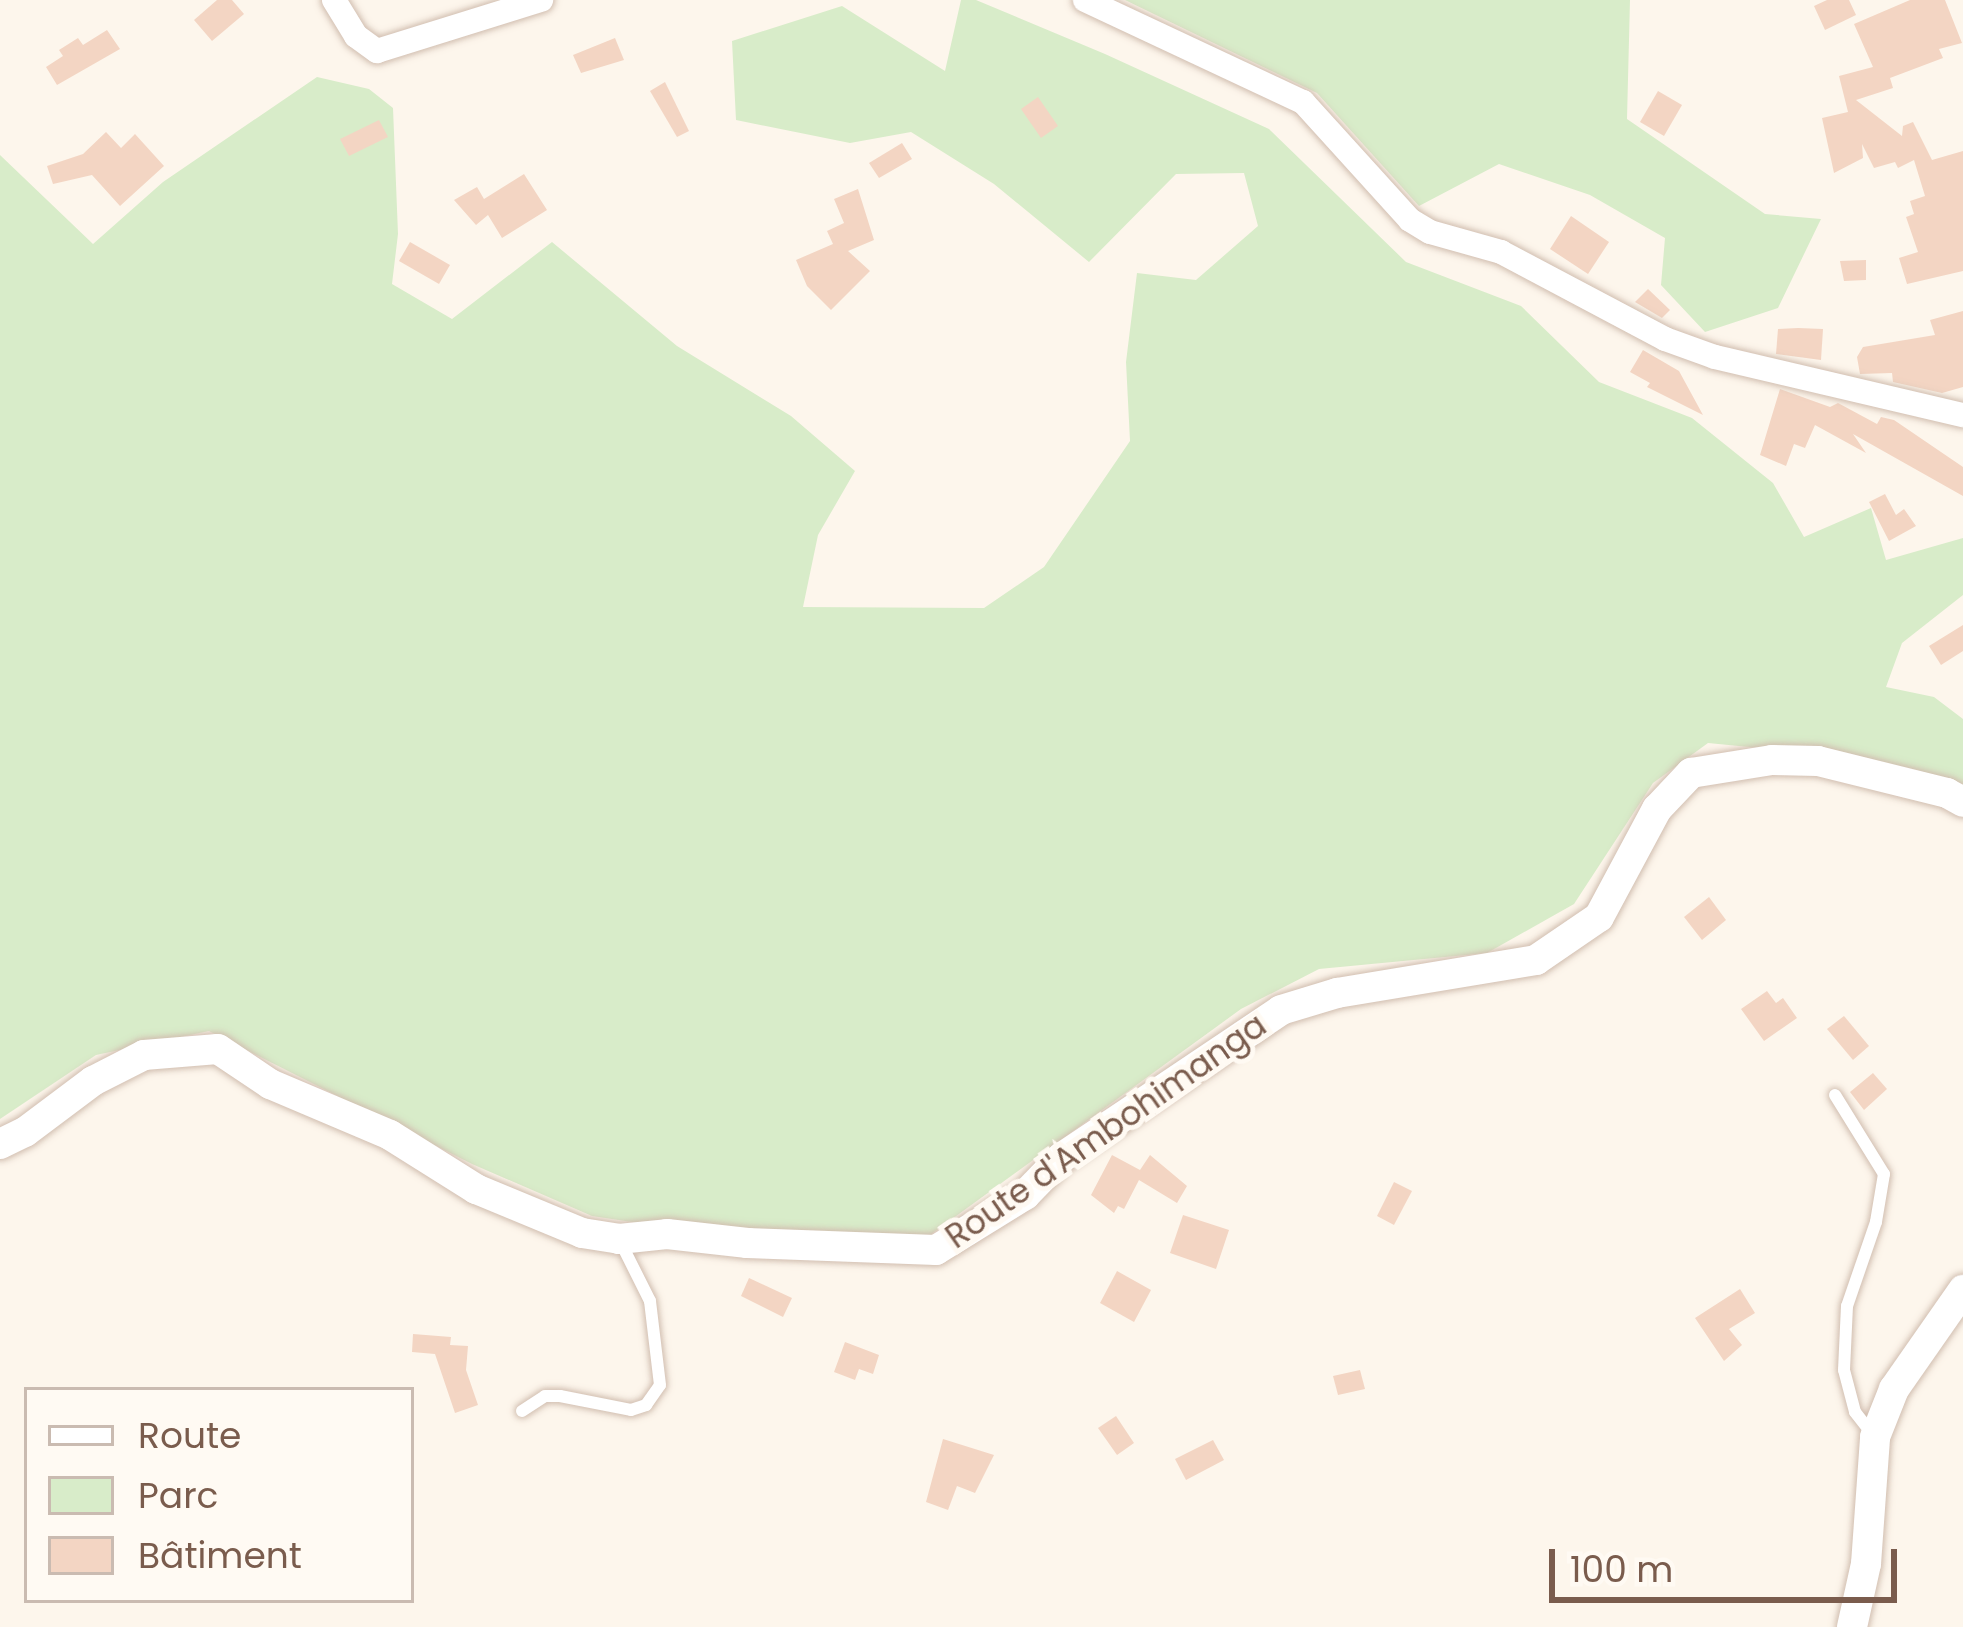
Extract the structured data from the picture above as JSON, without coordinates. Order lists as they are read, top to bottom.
{
  "streets": {
    "street": ["Route d'Ambohimanga"]
  },
  "legend": ["Route", "Parc", "Bâtiment"],
  "scale_bar": "100 m"
}
